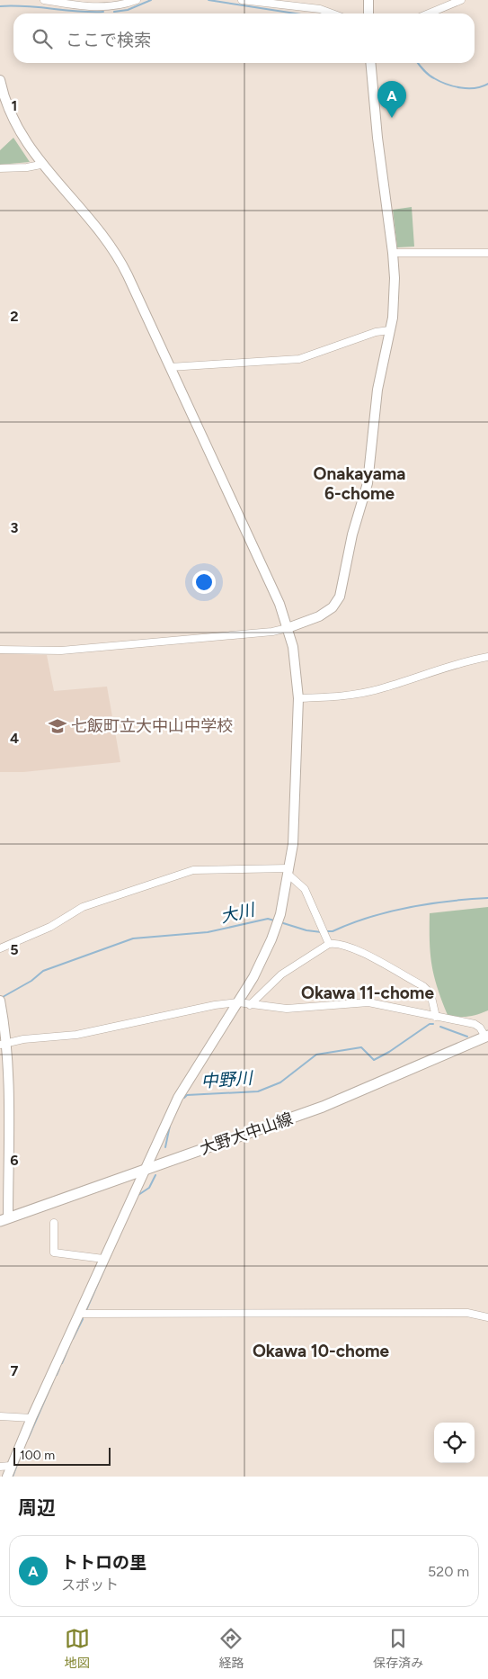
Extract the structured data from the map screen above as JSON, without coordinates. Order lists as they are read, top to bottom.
{
  "streets": {
    "main road": ["大野大中山線"]
  },
  "districts": ["Onakayama 6-chome", "Okawa 11-chome", "Okawa 10-chome"],
  "water": ["大川", "中野川"],
  "places": {
    "school or university": ["七飯町立大中山中学校"]
  },
  "scale_bar": "100 m",
  "page": {
    "search": "ここで検索",
    "pins": "A",
    "scale": "100 m",
    "heading": "周辺",
    "list": [
      {
        "mark": "A",
        "name": "トトロの里",
        "note": "スポット",
        "value": "520 m"
      }
    ],
    "nav": ["地図", "経路", "保存済み"]
  },
  "grid": {
    "rows": [
      "1",
      "2",
      "3",
      "4",
      "5",
      "6",
      "7"
    ]
  }
}
